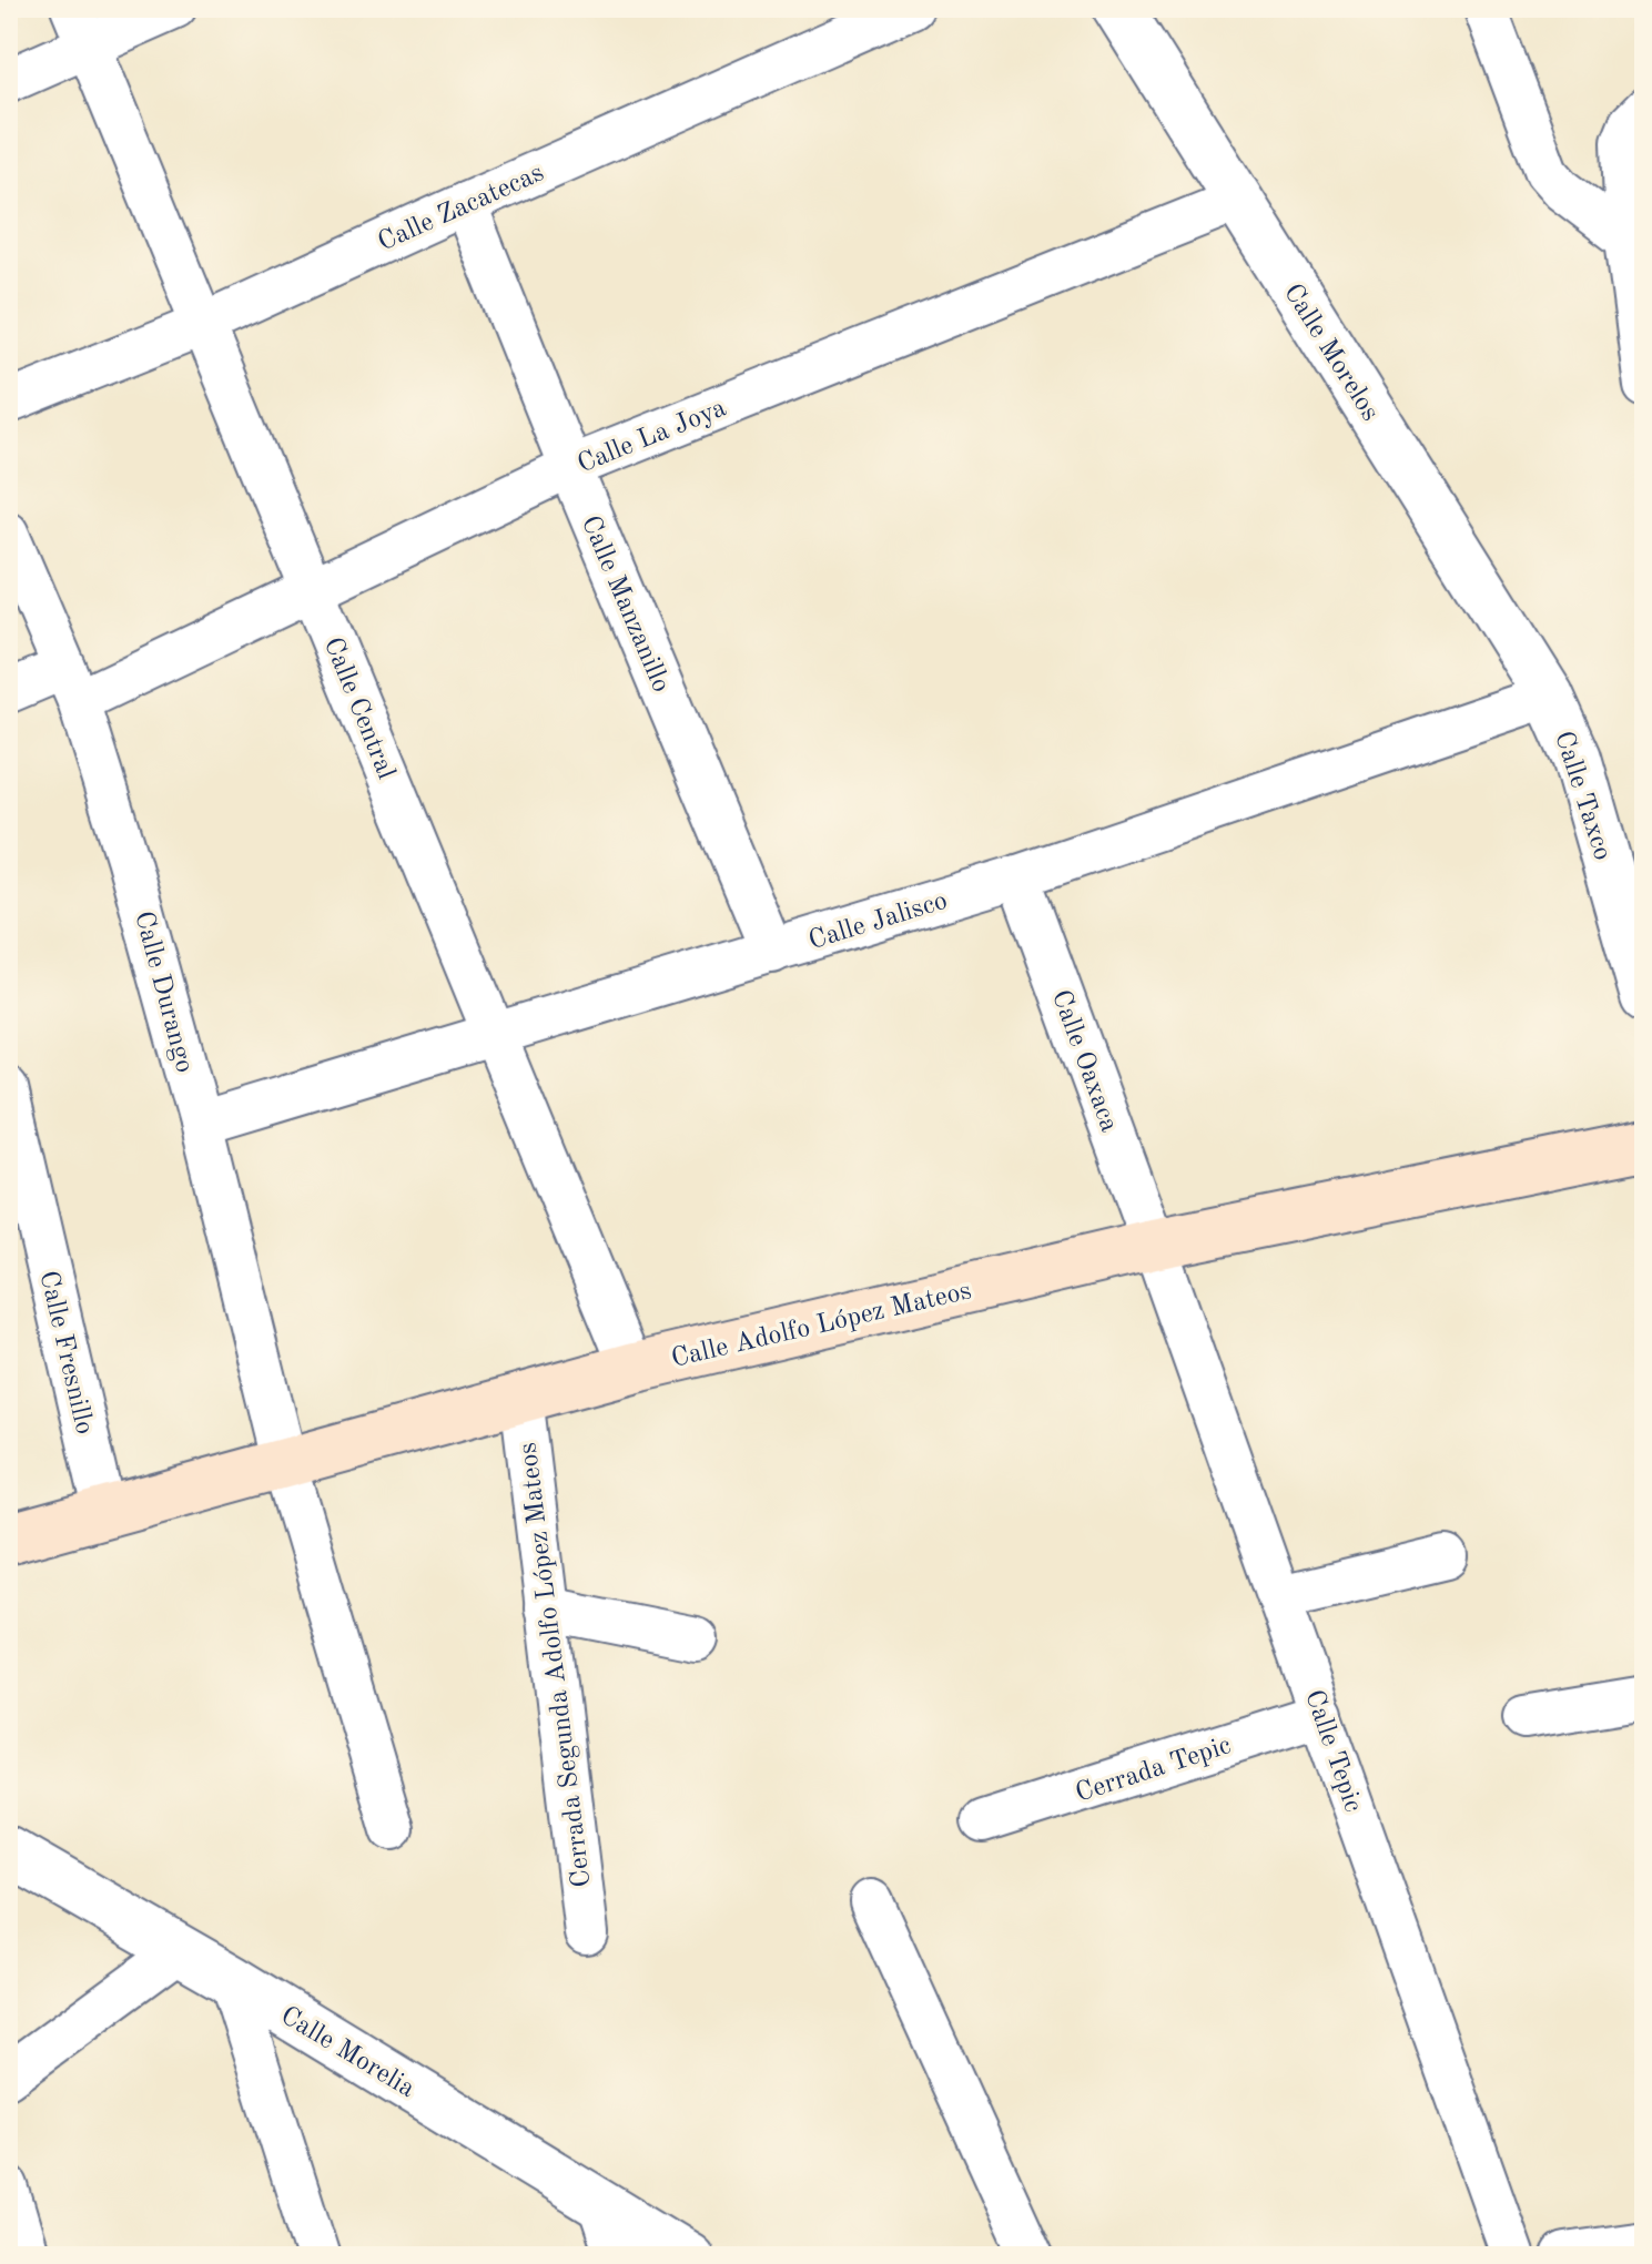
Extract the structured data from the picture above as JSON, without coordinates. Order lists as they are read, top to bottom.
{
  "streets": {
    "main road": ["Calle Adolfo López Mateos"],
    "street": [
      "Calle Zacatecas",
      "Calle Morelos",
      "Calle La Joya",
      "Calle Manzanillo",
      "Calle Central",
      "Calle Taxco",
      "Calle Jalisco",
      "Calle Durango",
      "Calle Oaxaca",
      "Calle Fresnillo",
      "Cerrada Segunda Adolfo López Mateos",
      "Calle Tepic",
      "Cerrada Tepic",
      "Calle Morelia"
    ]
  },
  "crossings": [
    ["Calle Zacatecas", "Calle Manzanillo"],
    ["Calle Zacatecas", "Calle Central"],
    ["Calle Morelos", "Calle La Joya"],
    ["Calle Morelos", "Calle Taxco"],
    ["Calle Morelos", "Calle Jalisco"],
    ["Calle La Joya", "Calle Manzanillo"],
    ["Calle La Joya", "Calle Central"],
    ["Calle La Joya", "Calle Durango"],
    ["Calle Manzanillo", "Calle Jalisco"],
    ["Calle Central", "Calle Jalisco"],
    ["Calle Central", "Calle Adolfo López Mateos"],
    ["Calle Taxco", "Calle Jalisco"],
    ["Calle Jalisco", "Calle Durango"],
    ["Calle Jalisco", "Calle Oaxaca"],
    ["Calle Durango", "Calle Adolfo López Mateos"],
    ["Calle Oaxaca", "Calle Adolfo López Mateos"],
    ["Calle Oaxaca", "Calle Tepic"],
    ["Calle Adolfo López Mateos", "Calle Fresnillo"],
    ["Calle Adolfo López Mateos", "Cerrada Segunda Adolfo López Mateos"],
    ["Calle Adolfo López Mateos", "Calle Tepic"],
    ["Calle Tepic", "Cerrada Tepic"]
  ]
}
